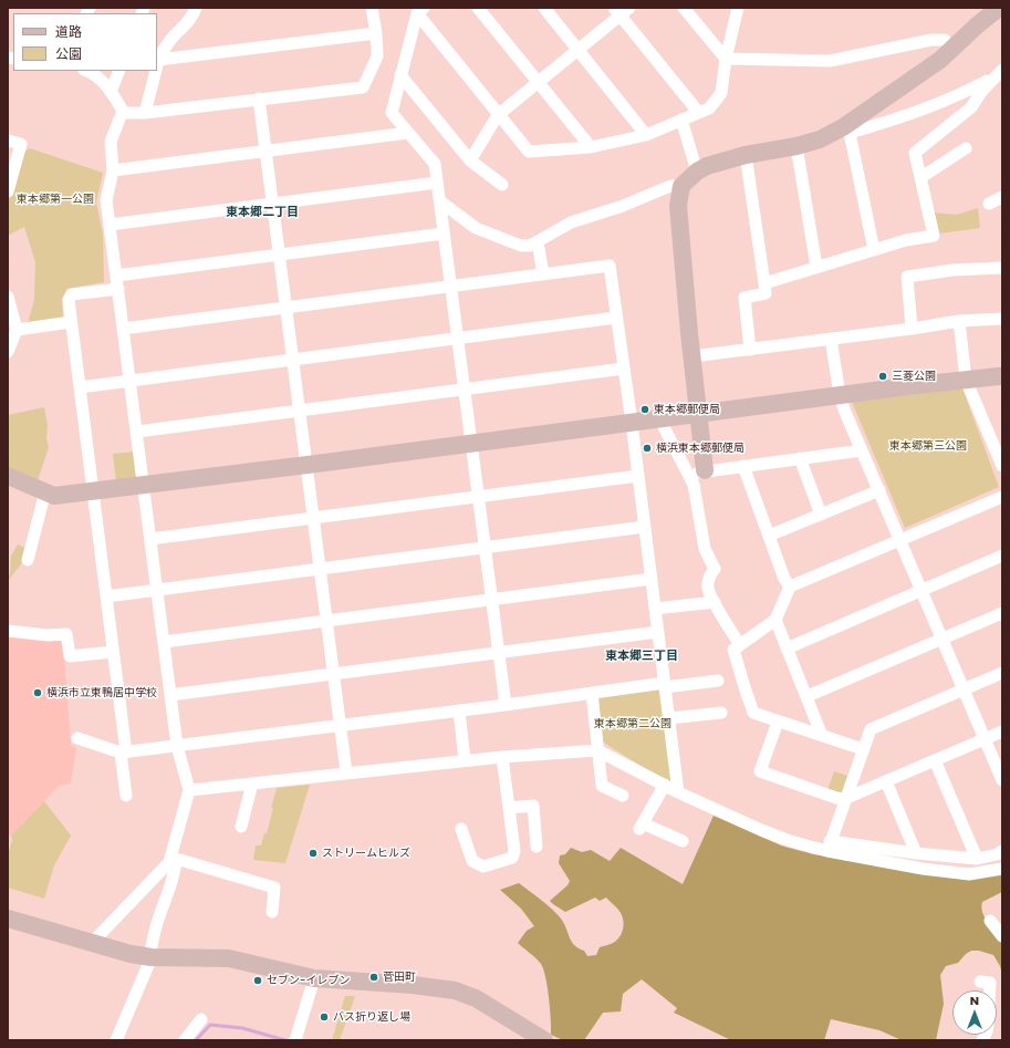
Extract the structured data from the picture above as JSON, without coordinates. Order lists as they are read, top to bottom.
{
  "districts": ["東本郷二丁目", "東本郷三丁目"],
  "parks": ["東本郷第一公園", "東本郷第三公園", "東本郷第二公園"],
  "places": [
    "三菱公園",
    "東本郷郵便局",
    "横浜東本郷郵便局",
    "横浜市立東鴨居中学校",
    "ストリームヒルズ",
    "菅田町",
    "セブン-イレブン",
    "バス折り返し場"
  ],
  "legend": ["道路", "公園"],
  "north": "top"
}
